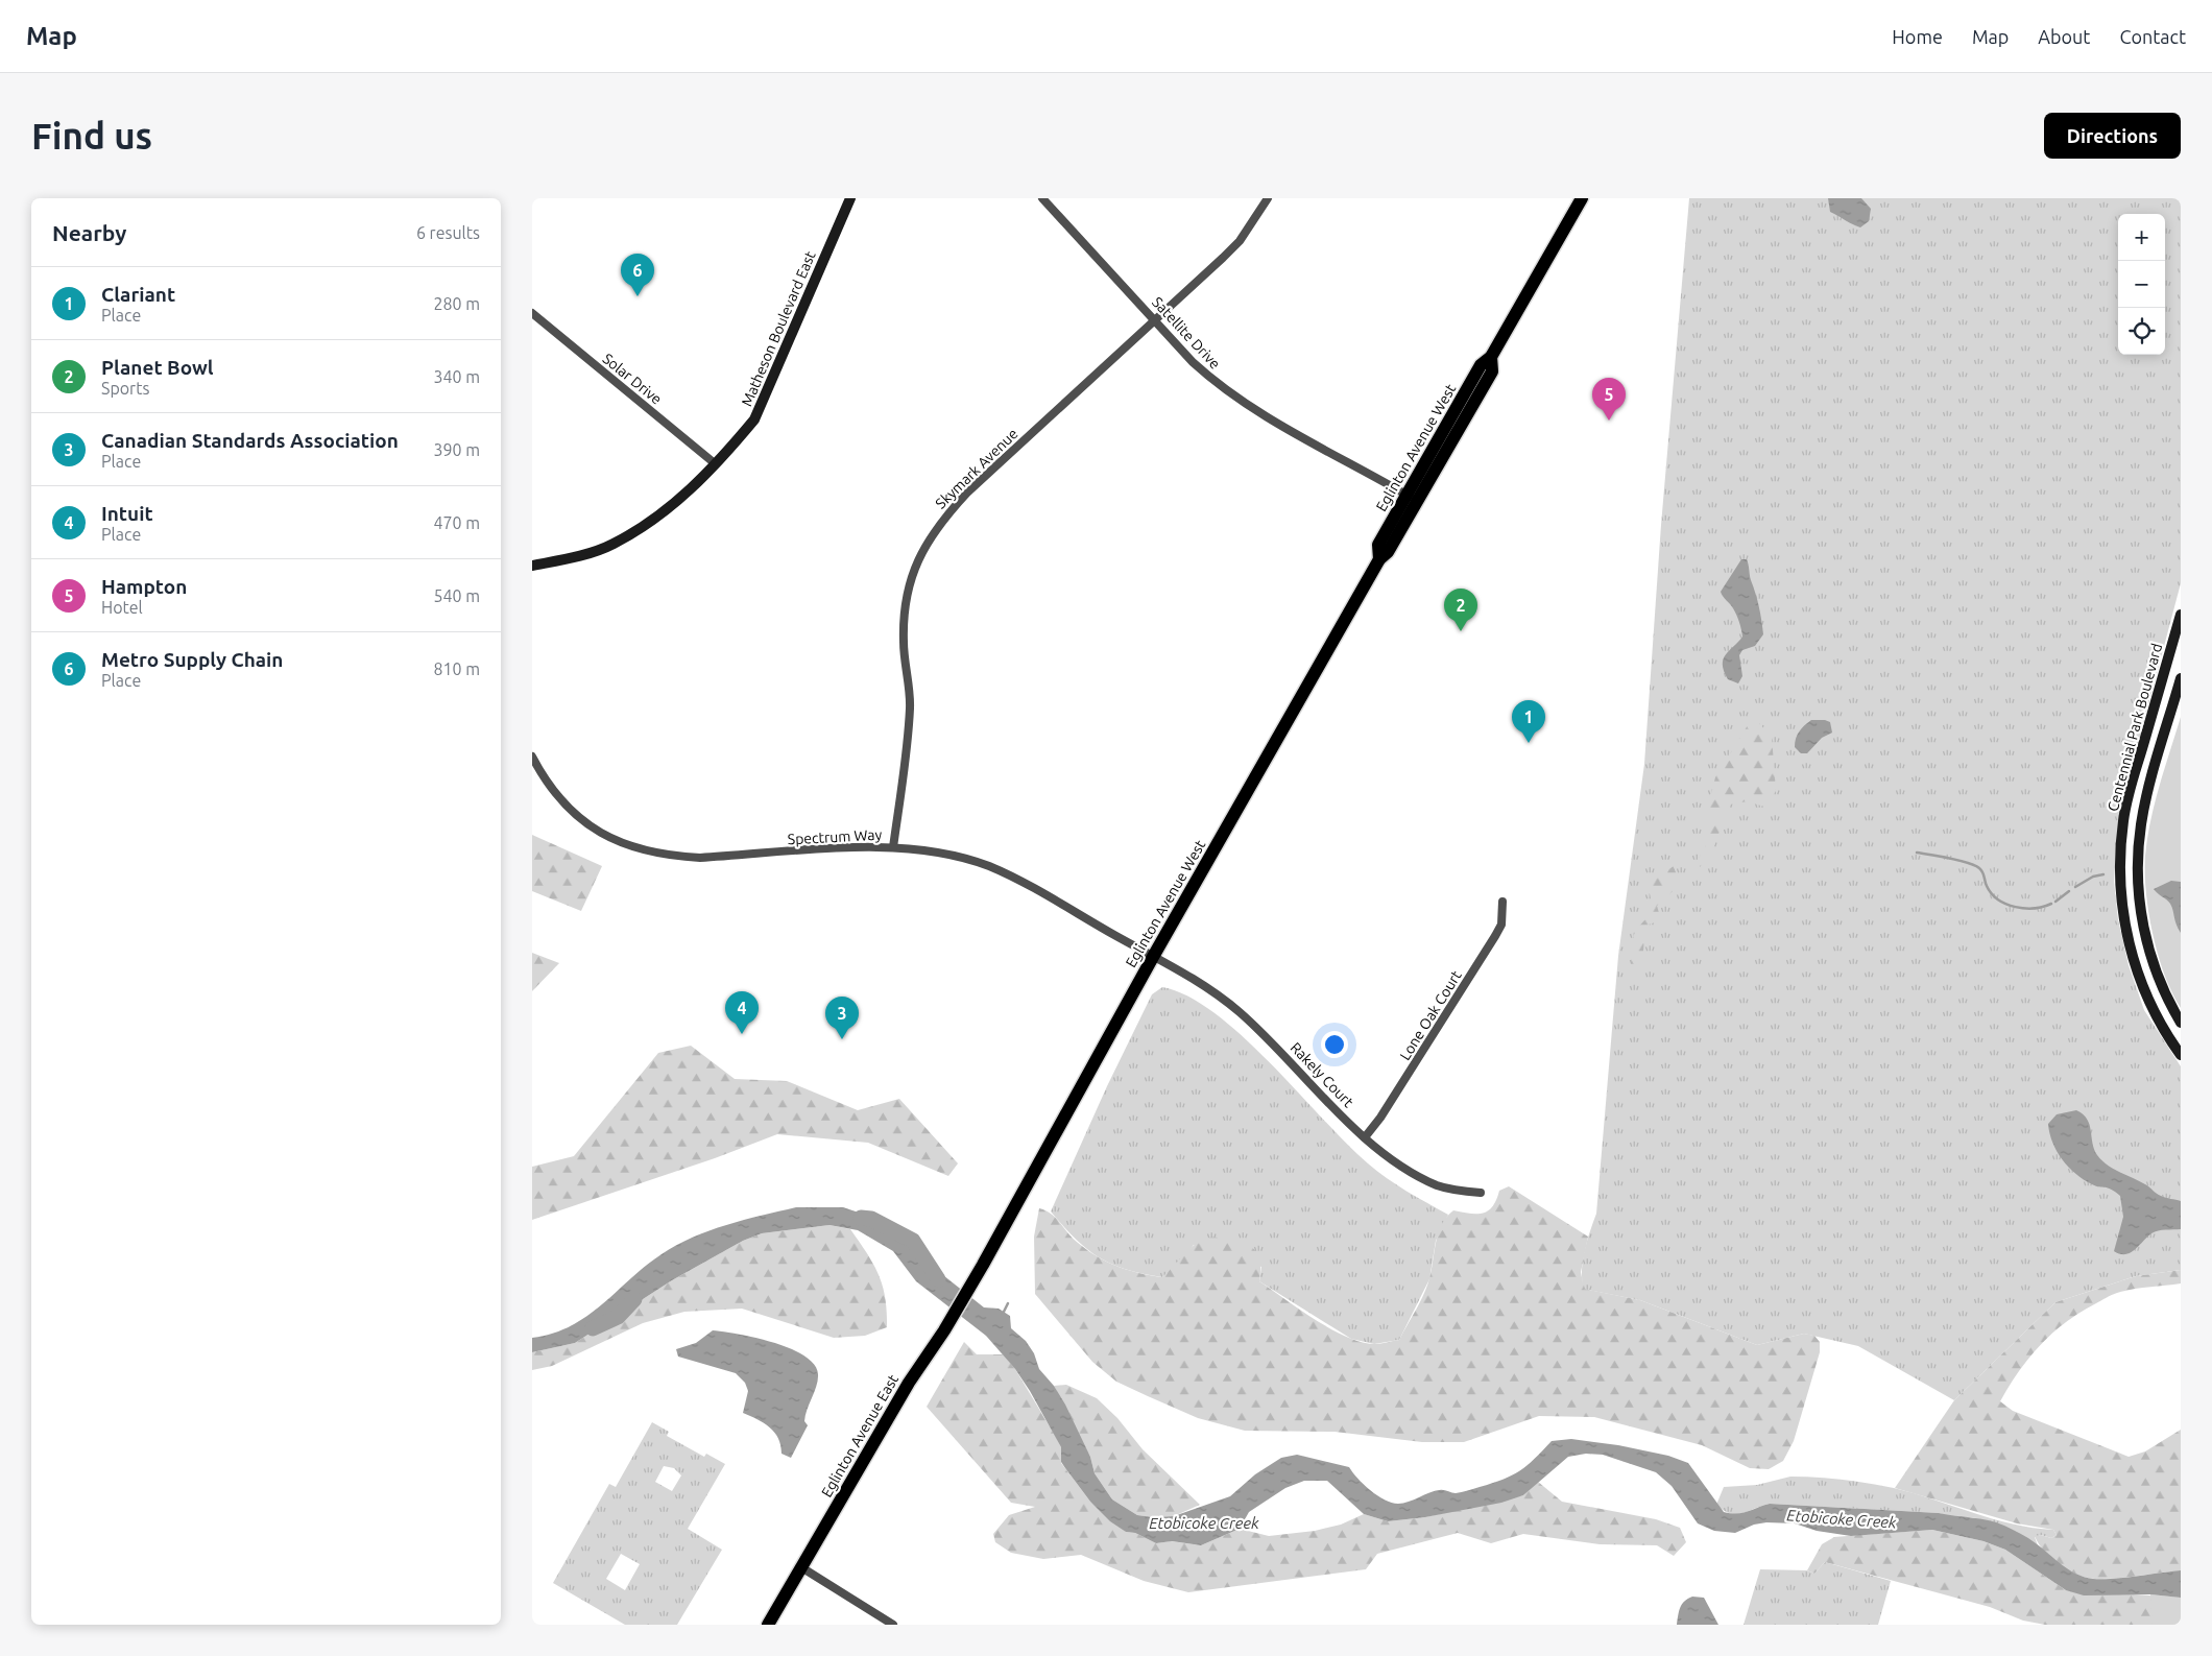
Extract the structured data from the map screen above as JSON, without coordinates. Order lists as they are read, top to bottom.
{
  "streets": {
    "main road": ["Eglinton Avenue West", "Eglinton Avenue East"],
    "street": [
      "Matheson Boulevard East",
      "Satellite Drive",
      "Solar Drive",
      "Skymark Avenue",
      "Centennial Park Boulevard",
      "Spectrum Way",
      "Lone Oak Court",
      "Rakely Court"
    ]
  },
  "crossings": [
    ["Matheson Boulevard East", "Solar Drive"],
    ["Satellite Drive", "Eglinton Avenue West"],
    ["Satellite Drive", "Skymark Avenue"],
    ["Eglinton Avenue West", "Spectrum Way"],
    ["Eglinton Avenue West", "Rakely Court"],
    ["Eglinton Avenue West", "Eglinton Avenue East"],
    ["Skymark Avenue", "Spectrum Way"],
    ["Spectrum Way", "Rakely Court"],
    ["Lone Oak Court", "Rakely Court"]
  ],
  "water": ["Etobicoke Creek"],
  "page": {
    "header": "Map",
    "nav": [
      "Home",
      "Map",
      "About",
      "Contact"
    ],
    "buttons": "Directions",
    "title": "Find us",
    "heading": ["Nearby", "6 results"],
    "map_buttons": ["+", "−"],
    "pins": [
      "6",
      "5",
      "2",
      "1",
      "4",
      "3"
    ],
    "list": [
      {
        "mark": "1",
        "name": "Clariant",
        "note": "Place",
        "value": "280 m"
      },
      {
        "mark": "2",
        "name": "Planet Bowl",
        "note": "Sports",
        "value": "340 m"
      },
      {
        "mark": "3",
        "name": "Canadian Standards Association",
        "note": "Place",
        "value": "390 m"
      },
      {
        "mark": "4",
        "name": "Intuit",
        "note": "Place",
        "value": "470 m"
      },
      {
        "mark": "5",
        "name": "Hampton",
        "note": "Hotel",
        "value": "540 m"
      },
      {
        "mark": "6",
        "name": "Metro Supply Chain",
        "note": "Place",
        "value": "810 m"
      }
    ]
  }
}
